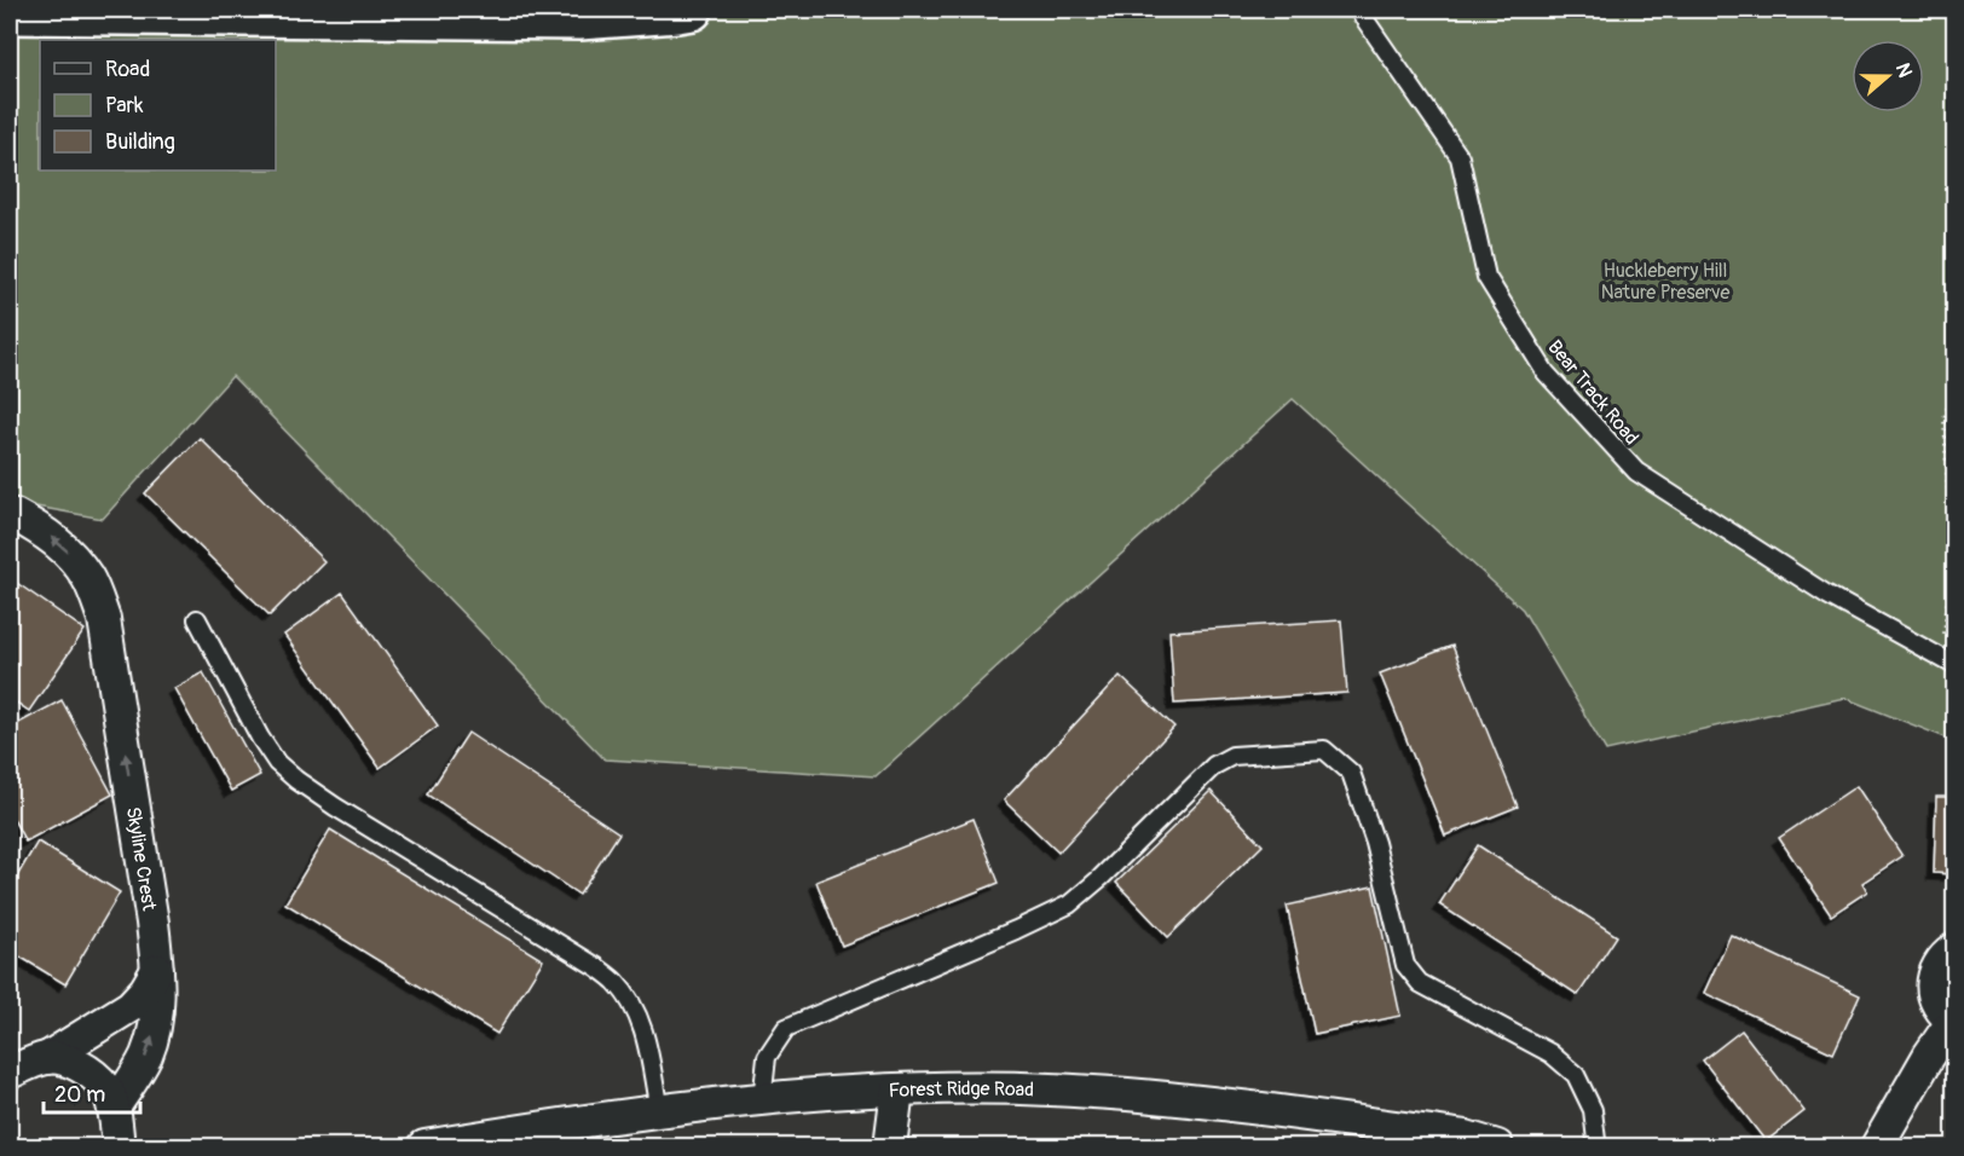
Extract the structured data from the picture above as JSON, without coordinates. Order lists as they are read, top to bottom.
{
  "streets": {
    "street": ["Skyline Crest", "Forest Ridge Road"],
    "lane": ["Bear Track Road"]
  },
  "one_way": ["Skyline Crest"],
  "parks": ["Huckleberry Hill Nature Preserve"],
  "legend": ["Road", "Park", "Building"],
  "scale_bar": "20 m",
  "north": "right"
}
